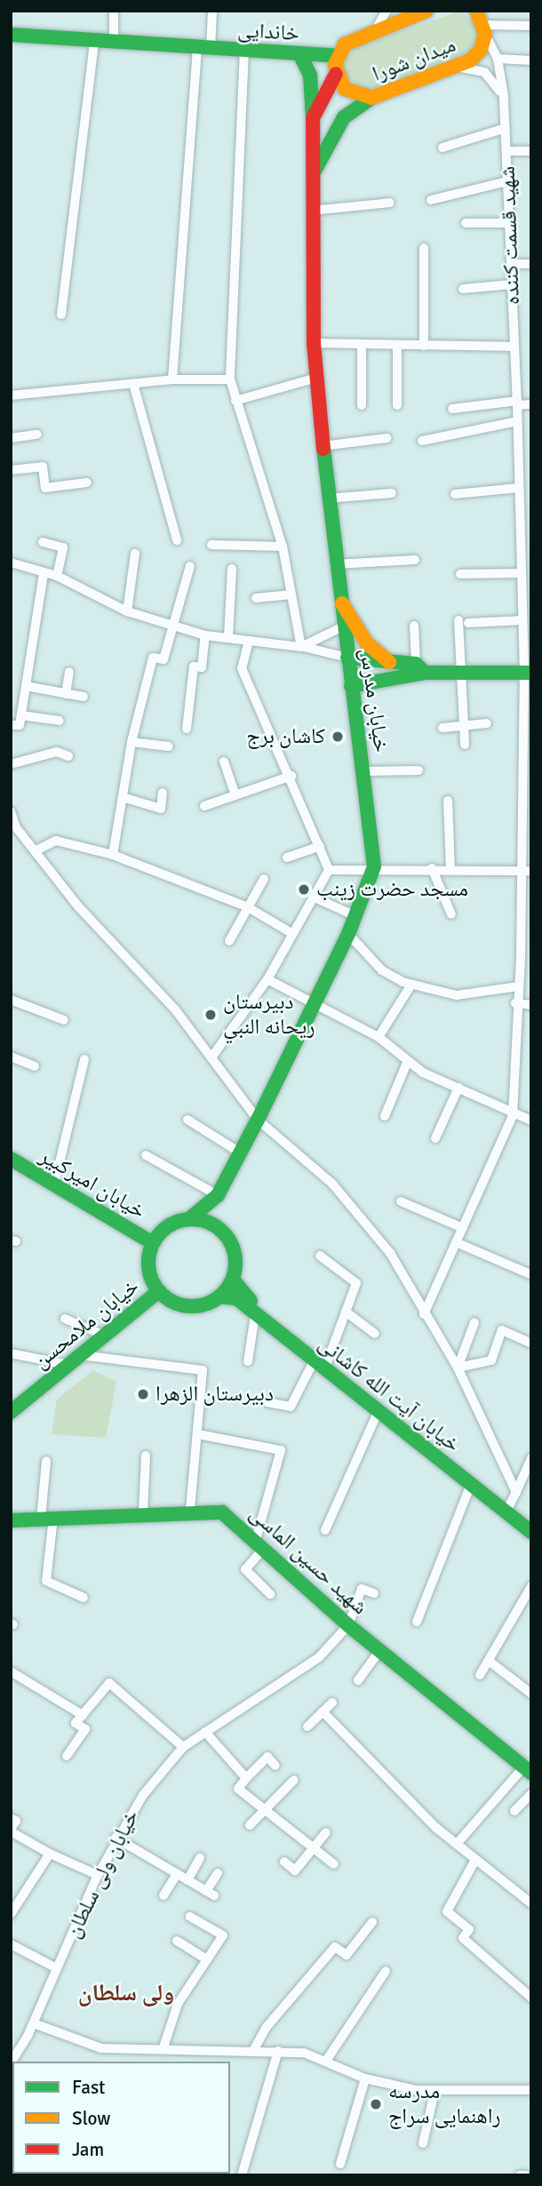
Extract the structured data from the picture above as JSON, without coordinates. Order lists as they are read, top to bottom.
{
  "streets": {
    "main road": [
      "خاندایی",
      "میدان شورا",
      "خیابان مدرس",
      "خیابان امیرکبیر",
      "خیابان ملامحسن",
      "خیابان آیت الله کاشانی",
      "شهید حسین الماسی"
    ],
    "street": ["شهید قسمت کننده", "خیابان ولی سلطان"]
  },
  "crossings": [
    ["خاندایی", "میدان شورا"],
    ["خاندایی", "خیابان مدرس"],
    ["میدان شورا", "شهید قسمت کننده"],
    ["خیابان امیرکبیر", "خیابان ملامحسن"],
    ["خیابان امیرکبیر", "خیابان آیت الله کاشانی"],
    ["خیابان ملامحسن", "خیابان آیت الله کاشانی"],
    ["شهید حسین الماسی", "خیابان ولی سلطان"]
  ],
  "districts": ["ولی سلطان"],
  "places": [
    "کاشان برج",
    "مسجد حضرت زینب",
    "دبيرستان ريحانه النبي",
    "دبیرستان الزهرا",
    "مدرسه راهنمایی سراج"
  ],
  "legend": ["Fast", "Slow", "Jam"]
}
